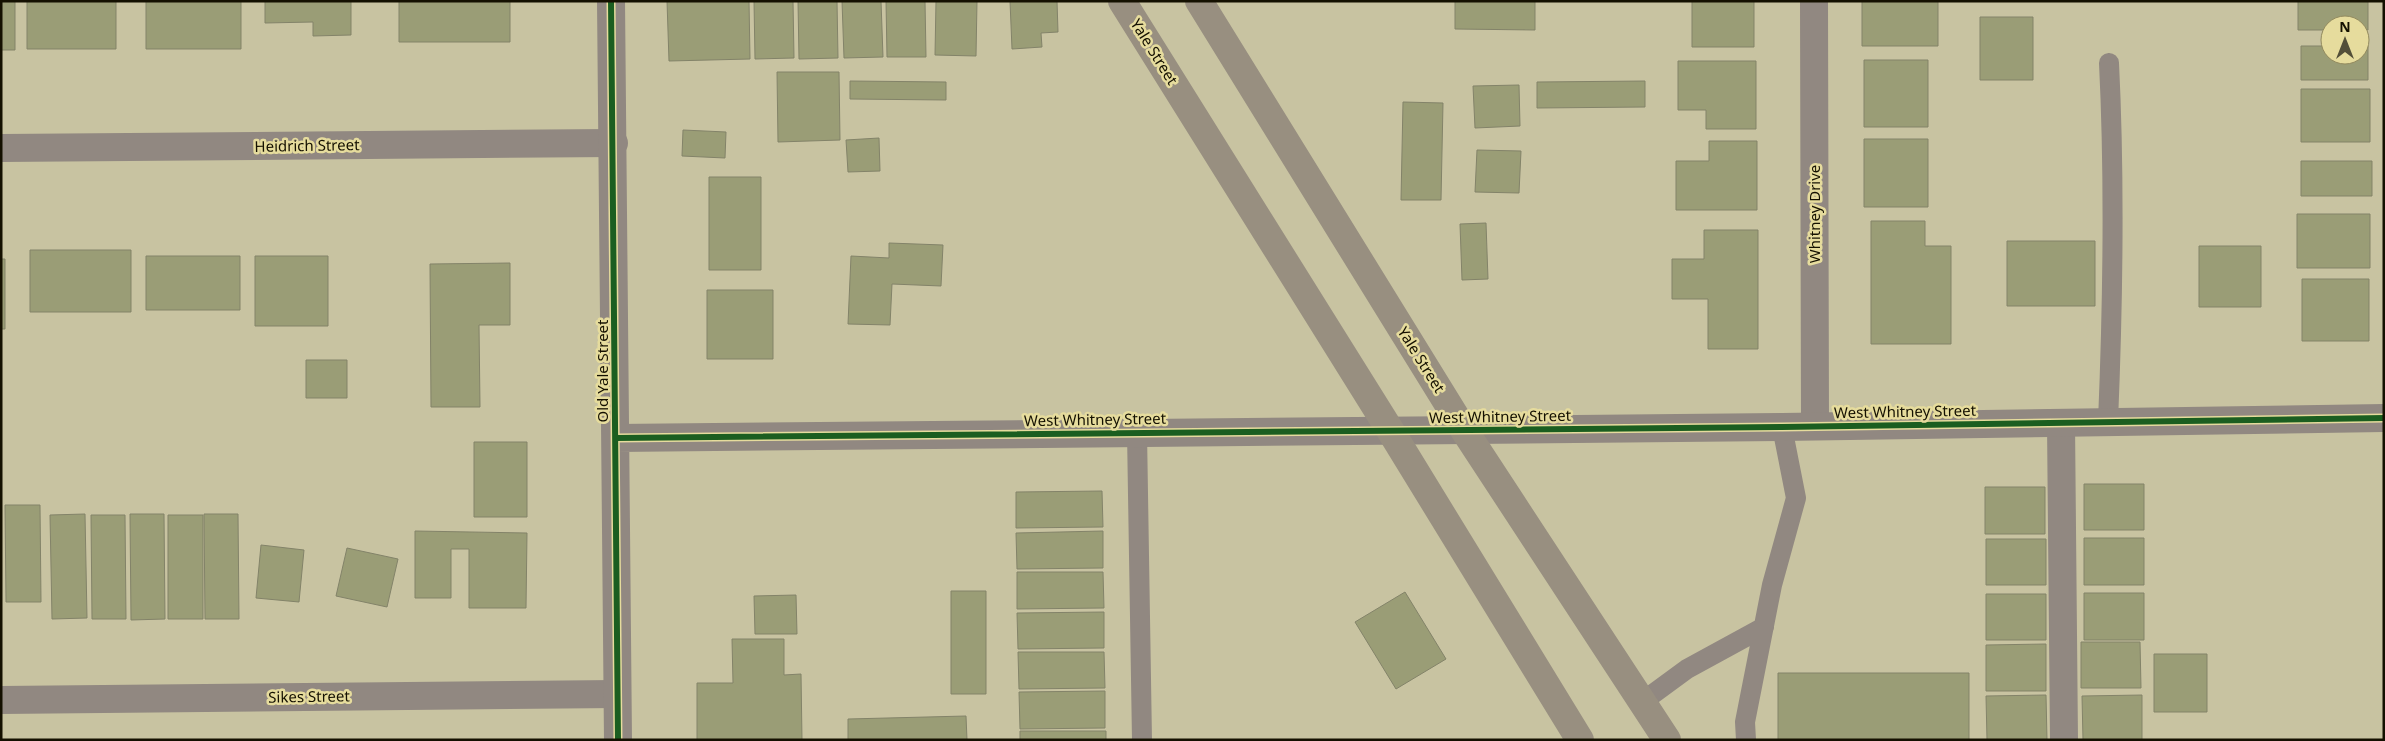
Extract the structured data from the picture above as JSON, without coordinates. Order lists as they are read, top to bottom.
{
  "streets": {
    "main road": ["Yale Street"],
    "street": [
      "Heidrich Street",
      "Whitney Drive",
      "Old Yale Street",
      "West Whitney Street",
      "Sikes Street"
    ]
  },
  "crossings": [
    ["Yale Street", "West Whitney Street"],
    ["Heidrich Street", "Old Yale Street"],
    ["Whitney Drive", "West Whitney Street"],
    ["Old Yale Street", "West Whitney Street"],
    ["Old Yale Street", "Sikes Street"]
  ],
  "north": "top"
}
